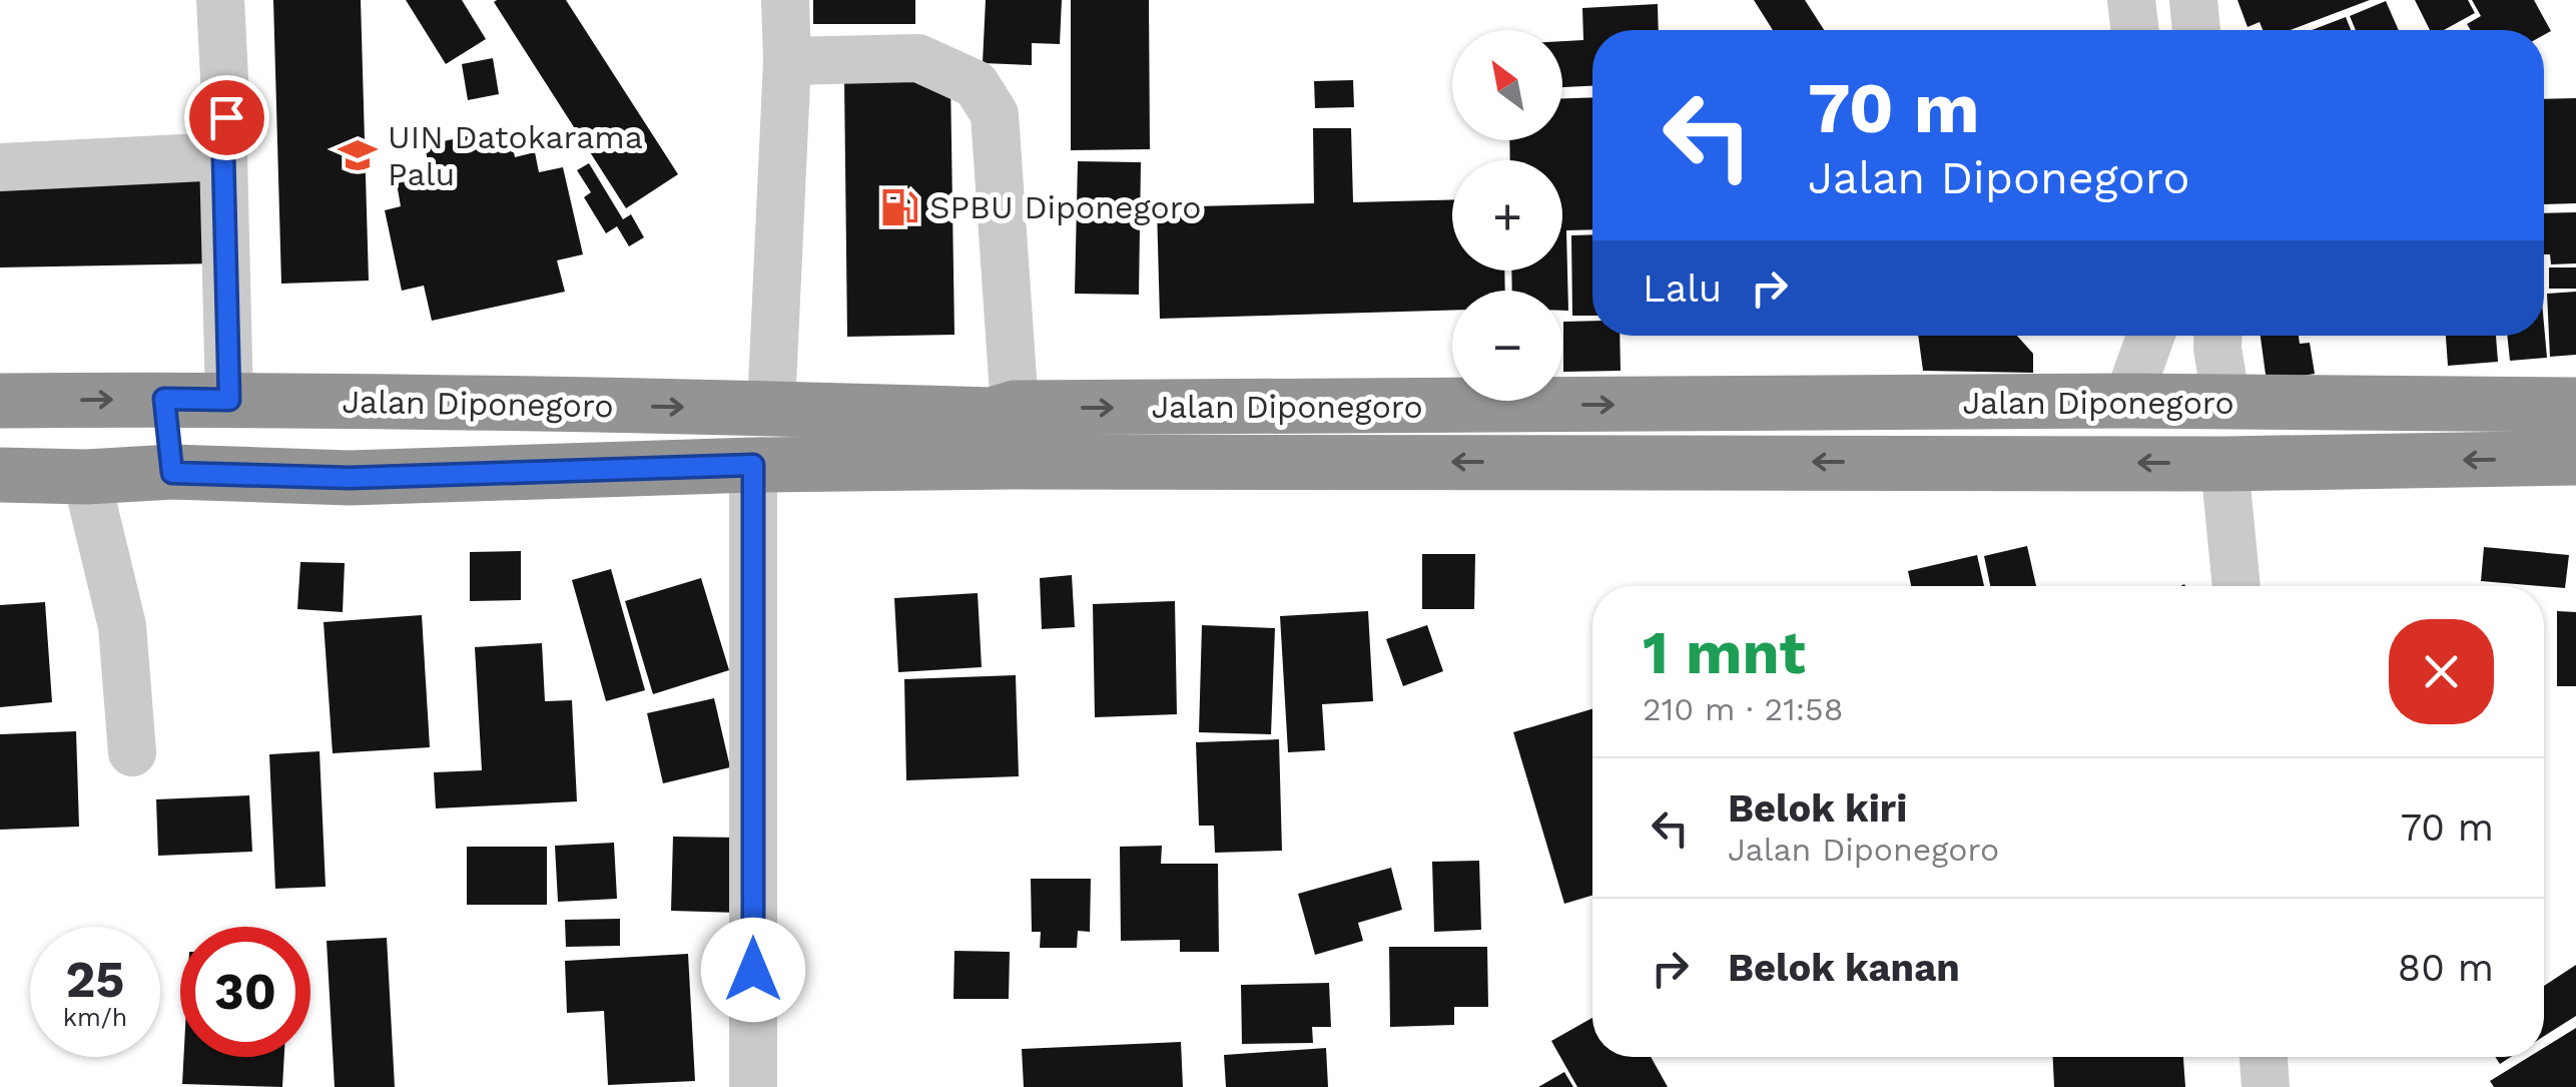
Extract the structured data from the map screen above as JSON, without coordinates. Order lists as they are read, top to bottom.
{
  "streets": {
    "highway": ["Jalan Diponegoro"]
  },
  "places": {
    "school or university": ["UIN Datokarama Palu"],
    "fuel station": ["SPBU Diponegoro"]
  },
  "north": "top left",
  "page": {
    "map_buttons": ["+", "−"],
    "turn": ["70 m", "Jalan Diponegoro"],
    "then": "Lalu",
    "heading": ["1 mnt", "210 m · 21:58"],
    "list": [
      {
        "name": "Belok kiri",
        "note": "Jalan Diponegoro",
        "value": "70 m"
      },
      {
        "name": "Belok kanan",
        "value": "80 m"
      }
    ],
    "speed": "25 km/h",
    "limit": "30"
  }
}
